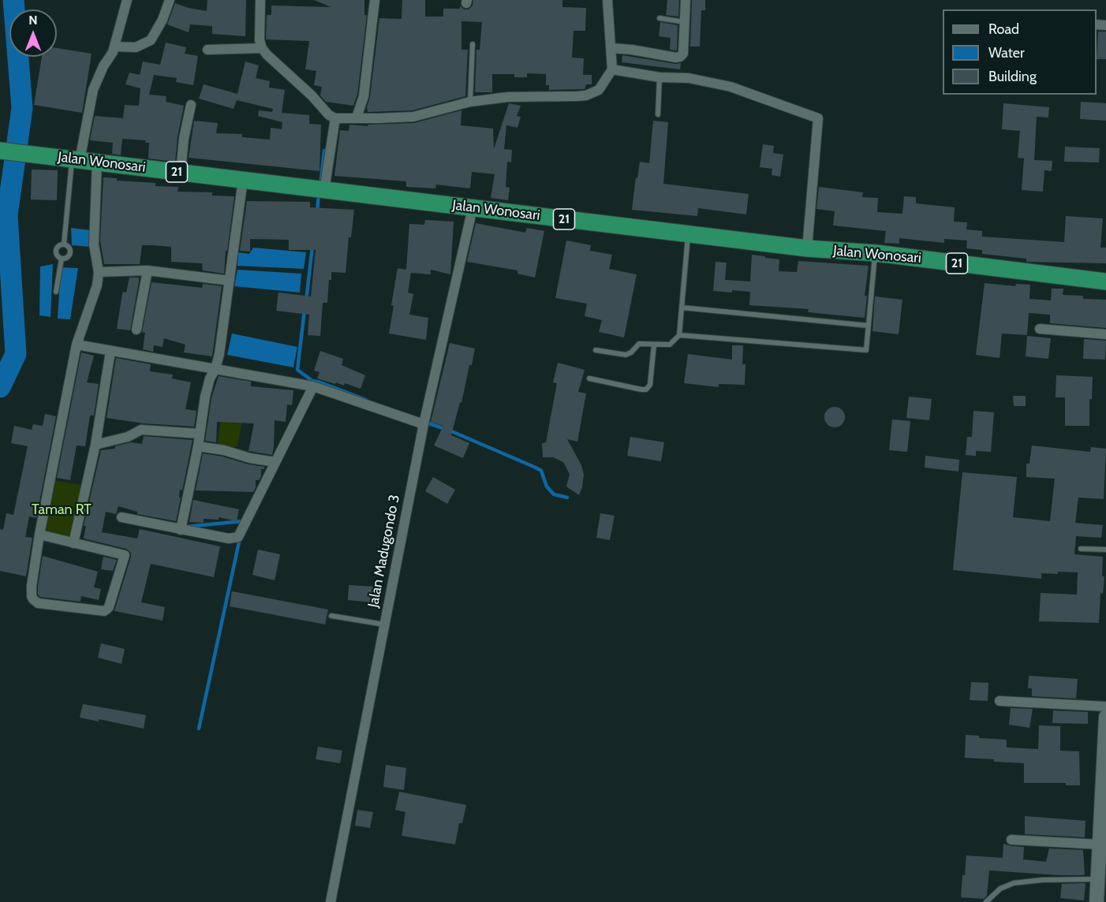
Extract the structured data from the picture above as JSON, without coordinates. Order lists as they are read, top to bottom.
{
  "streets": {
    "highway": ["Jalan Wonosari", "21"],
    "street": ["Jalan Madugondo 3"]
  },
  "crossings": [
    ["Jalan Wonosari", "Jalan Madugondo 3"]
  ],
  "parks": ["Taman RT"],
  "legend": ["Road", "Water", "Building"],
  "north": "top"
}
